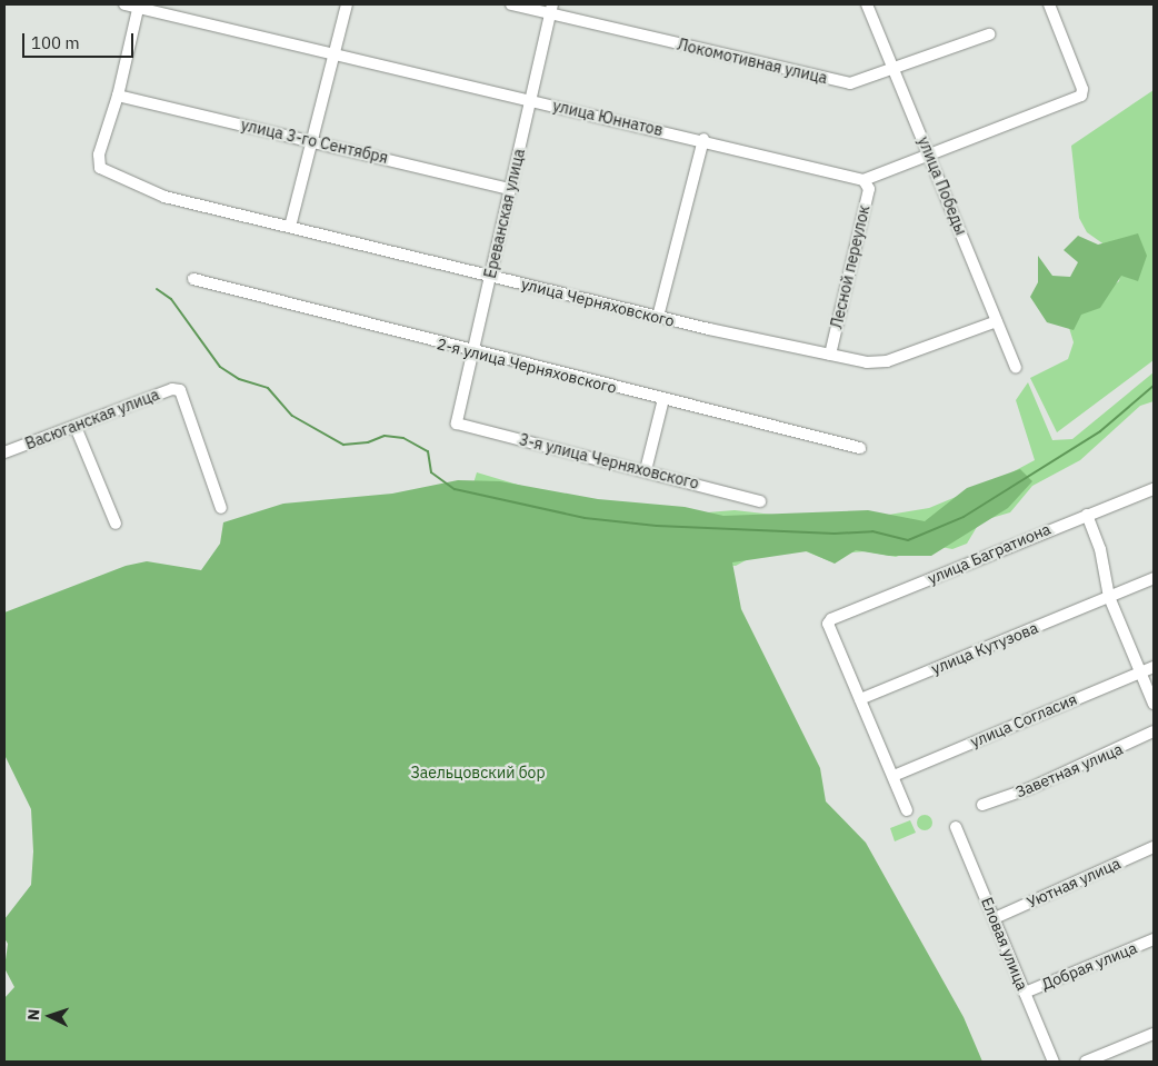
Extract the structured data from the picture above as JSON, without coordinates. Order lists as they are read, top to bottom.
{
  "streets": {
    "street": [
      "Локомотивная улица",
      "улица Юннатов",
      "улица 3-го Сентября",
      "улица Победы",
      "Ереванская улица",
      "Лесной переулок",
      "улица Черняховского",
      "2-я улица Черняховского",
      "Васюганская улица",
      "3-я улица Черняховского",
      "улица Багратиона",
      "улица Кутузова",
      "улица Согласия",
      "Заветная улица",
      "Уютная улица",
      "Еловая улица",
      "Добрая улица"
    ]
  },
  "crossings": [
    ["Локомотивная улица", "улица Победы"],
    ["Локомотивная улица", "Ереванская улица"],
    ["улица Юннатов", "Ереванская улица"],
    ["улица Юннатов", "Лесной переулок"],
    ["улица 3-го Сентября", "Ереванская улица"],
    ["улица 3-го Сентября", "улица Черняховского"],
    ["улица Победы", "улица Черняховского"],
    ["Ереванская улица", "улица Черняховского"],
    ["Ереванская улица", "2-я улица Черняховского"],
    ["Ереванская улица", "3-я улица Черняховского"],
    ["Лесной переулок", "улица Черняховского"],
    ["улица Багратиона", "улица Кутузова"],
    ["Уютная улица", "Еловая улица"],
    ["Еловая улица", "Добрая улица"]
  ],
  "parks": ["Заельцовский бор"],
  "scale_bar": "100 m",
  "north": "left"
}
